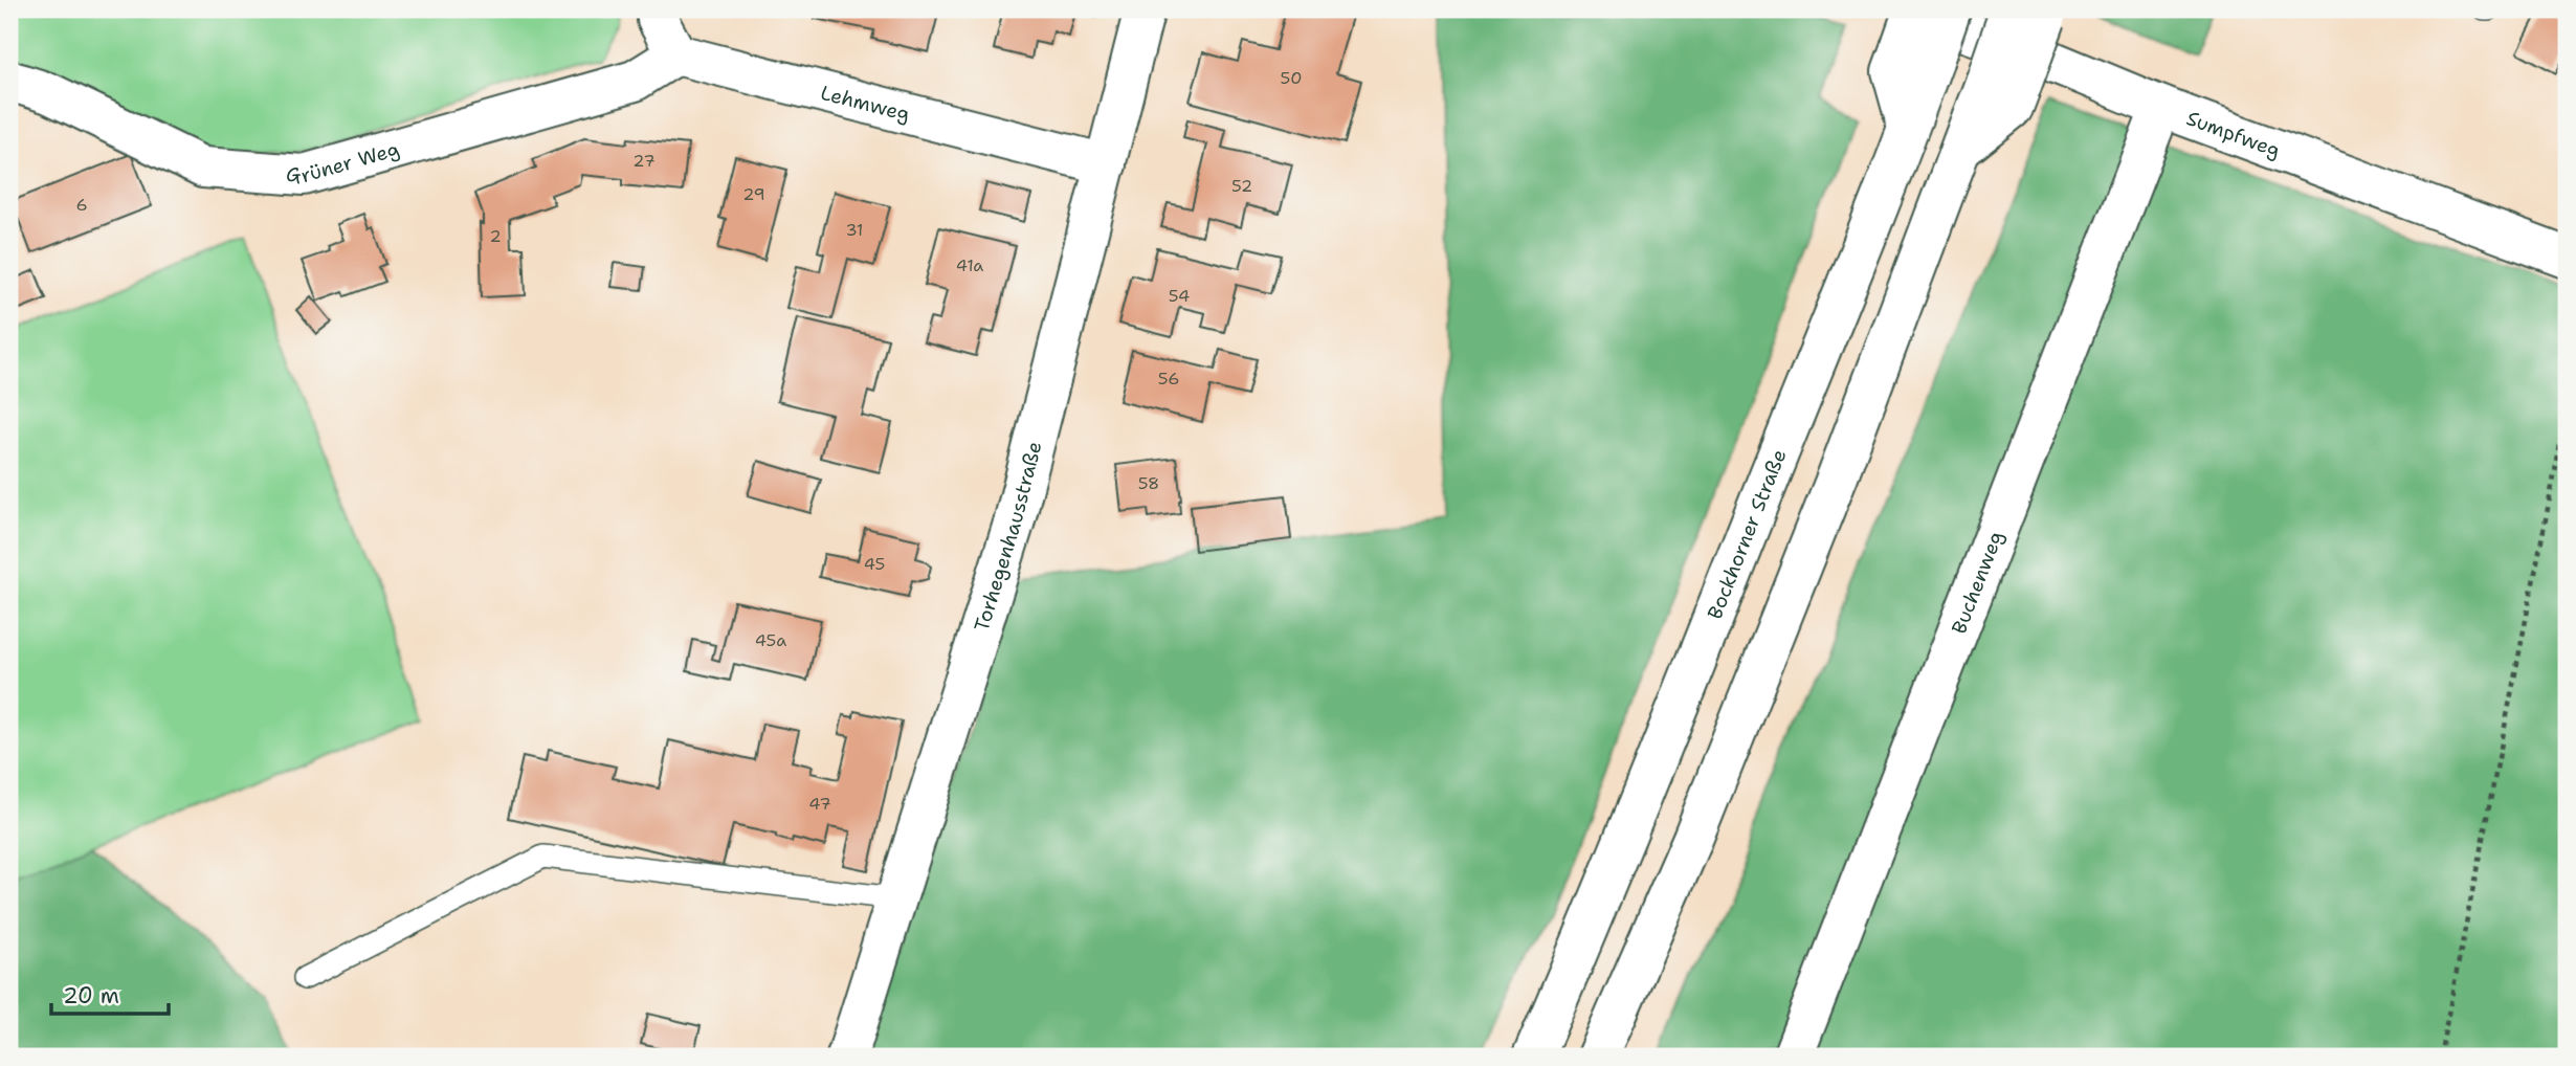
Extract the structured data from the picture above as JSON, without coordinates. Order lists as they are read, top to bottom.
{
  "streets": {
    "street": [
      "Lehmweg",
      "Sumpfweg",
      "Grüner Weg",
      "Bockhorner Straße",
      "Torhegenhausstraße",
      "Buchenweg"
    ]
  },
  "crossings": [
    ["Lehmweg", "Grüner Weg"],
    ["Lehmweg", "Torhegenhausstraße"],
    ["Sumpfweg", "Buchenweg"]
  ],
  "house_numbers": [
    "50",
    "27",
    "52",
    "29",
    "6",
    "31",
    "2",
    "41a",
    "54",
    "56",
    "58",
    "45",
    "45a",
    "47"
  ],
  "scale_bar": "20 m"
}
